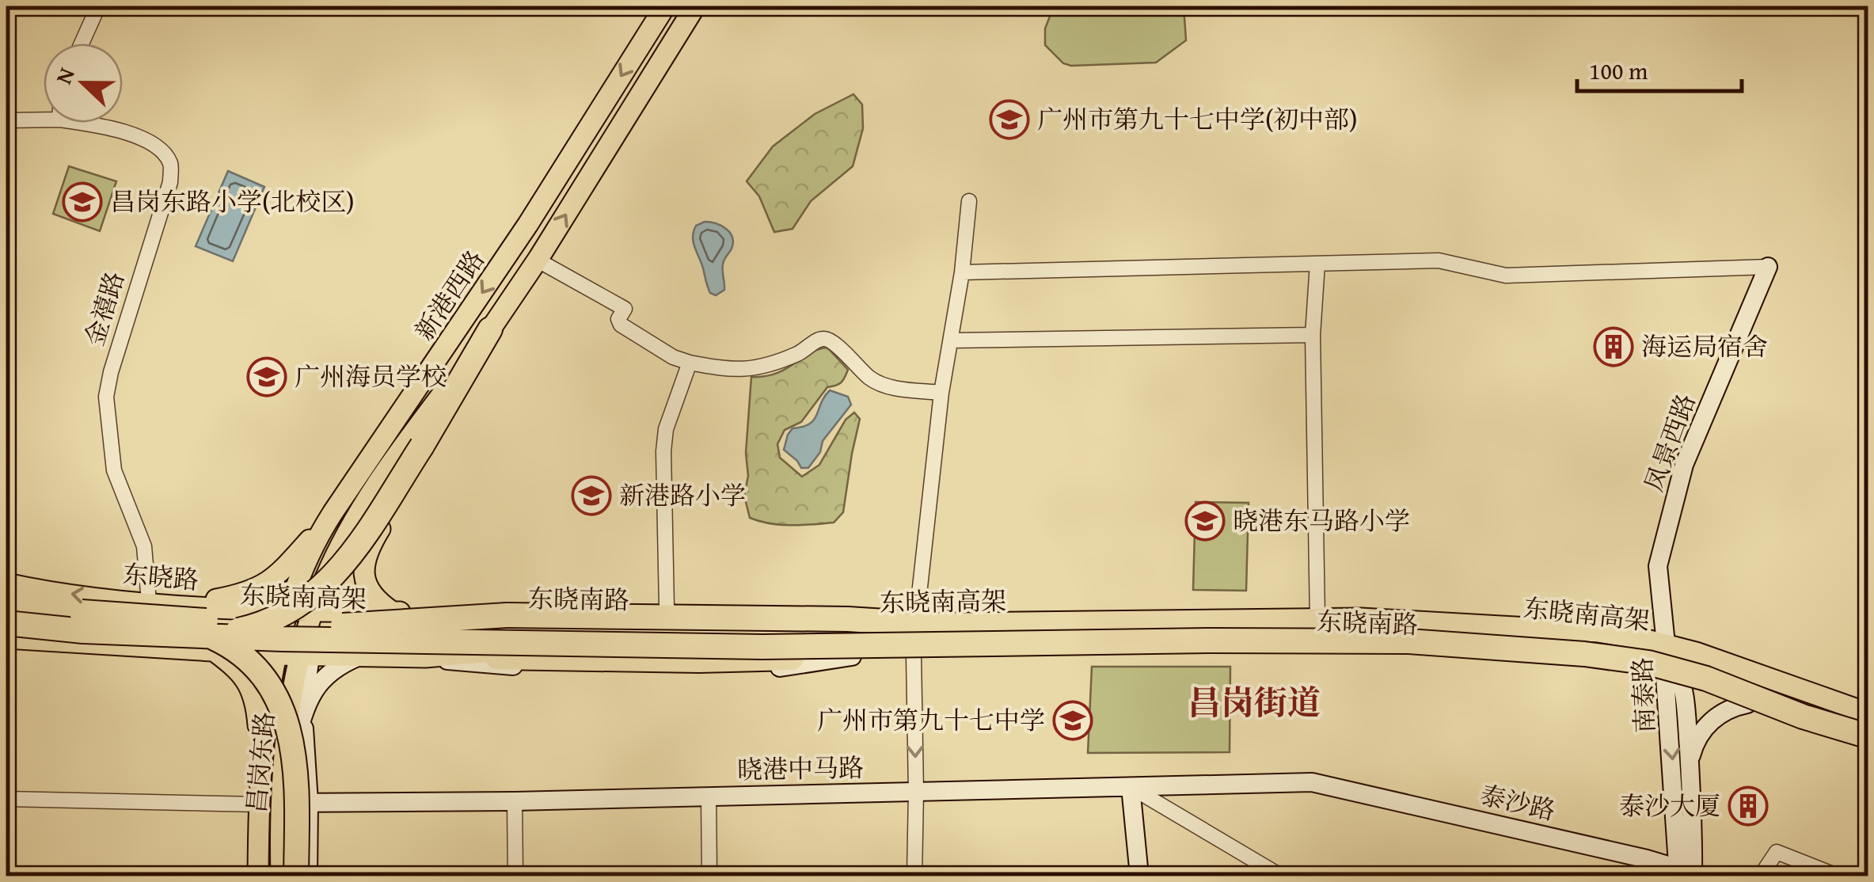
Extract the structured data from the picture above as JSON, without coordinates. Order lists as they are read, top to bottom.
{
  "streets": {
    "highway": ["东晓南高架"],
    "main road": [
      "新港西路",
      "东晓路",
      "东晓南路",
      "昌岗东路"
    ],
    "street": [
      "金禧路",
      "凤景西路",
      "南泰路",
      "晓港中马路",
      "泰沙路"
    ]
  },
  "crossings": [
    ["新港西路", "东晓路"],
    ["新港西路", "东晓南高架"],
    ["新港西路", "东晓南路"],
    ["新港西路", "昌岗东路"],
    ["金禧路", "东晓路"],
    ["凤景西路", "东晓南路"],
    ["凤景西路", "南泰路"],
    ["东晓路", "东晓南高架"],
    ["东晓路", "东晓南路"],
    ["东晓路", "昌岗东路"],
    ["东晓南高架", "东晓南路"],
    ["东晓南高架", "昌岗东路"],
    ["东晓南路", "南泰路"],
    ["东晓南路", "昌岗东路"],
    ["南泰路", "泰沙路"],
    ["昌岗东路", "晓港中马路"],
    ["晓港中马路", "泰沙路"]
  ],
  "districts": ["昌岗街道"],
  "places": {
    "school or university": [
      "广州市第九十七中学(初中部)",
      "昌岗东路小学(北校区)",
      "广州海员学校",
      "新港路小学",
      "晓港东马路小学",
      "广州市第九十七中学"
    ],
    "building": ["海运局宿舍", "泰沙大厦"]
  },
  "scale_bar": "100 m",
  "north": "left"
}
